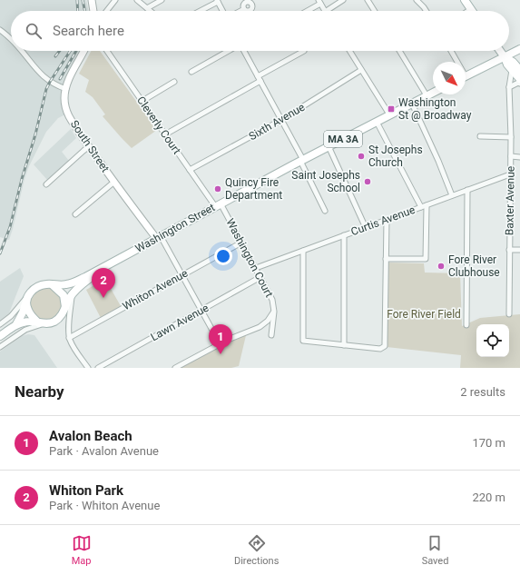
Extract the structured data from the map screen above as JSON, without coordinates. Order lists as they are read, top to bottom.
{
  "streets": {
    "main road": ["MA 3A", "South Street", "Washington Street"],
    "street": [
      "Sixth Avenue",
      "Cleverly Court",
      "Baxter Avenue",
      "Curtis Avenue",
      "Washington Court",
      "Whiton Avenue",
      "Lawn Avenue"
    ]
  },
  "crossings": [
    ["Sixth Avenue", "Cleverly Court"],
    ["Cleverly Court", "Washington Street"],
    ["Cleverly Court", "Washington Court"],
    ["MA 3A", "Washington Street"],
    ["South Street", "Washington Street"],
    ["Baxter Avenue", "Curtis Avenue"],
    ["Curtis Avenue", "Washington Court"],
    ["Washington Street", "Washington Court"],
    ["Washington Court", "Whiton Avenue"],
    ["Washington Court", "Lawn Avenue"]
  ],
  "parks": ["Fore River Field"],
  "places": {
    "transit": ["Washington St @ Broadway"],
    "other": [
      "St Josephs Church",
      "Saint Josephs School",
      "Quincy Fire Department",
      "Fore River Clubhouse"
    ]
  },
  "north": "bottom right",
  "page": {
    "search": "Search here",
    "pins": ["2", "1"],
    "heading": ["Nearby", "2 results"],
    "list": [
      {
        "mark": "1",
        "name": "Avalon Beach",
        "note": "Park · Avalon Avenue",
        "value": "170 m"
      },
      {
        "mark": "2",
        "name": "Whiton Park",
        "note": "Park · Whiton Avenue",
        "value": "220 m"
      }
    ],
    "nav": ["Map", "Directions", "Saved"]
  }
}
